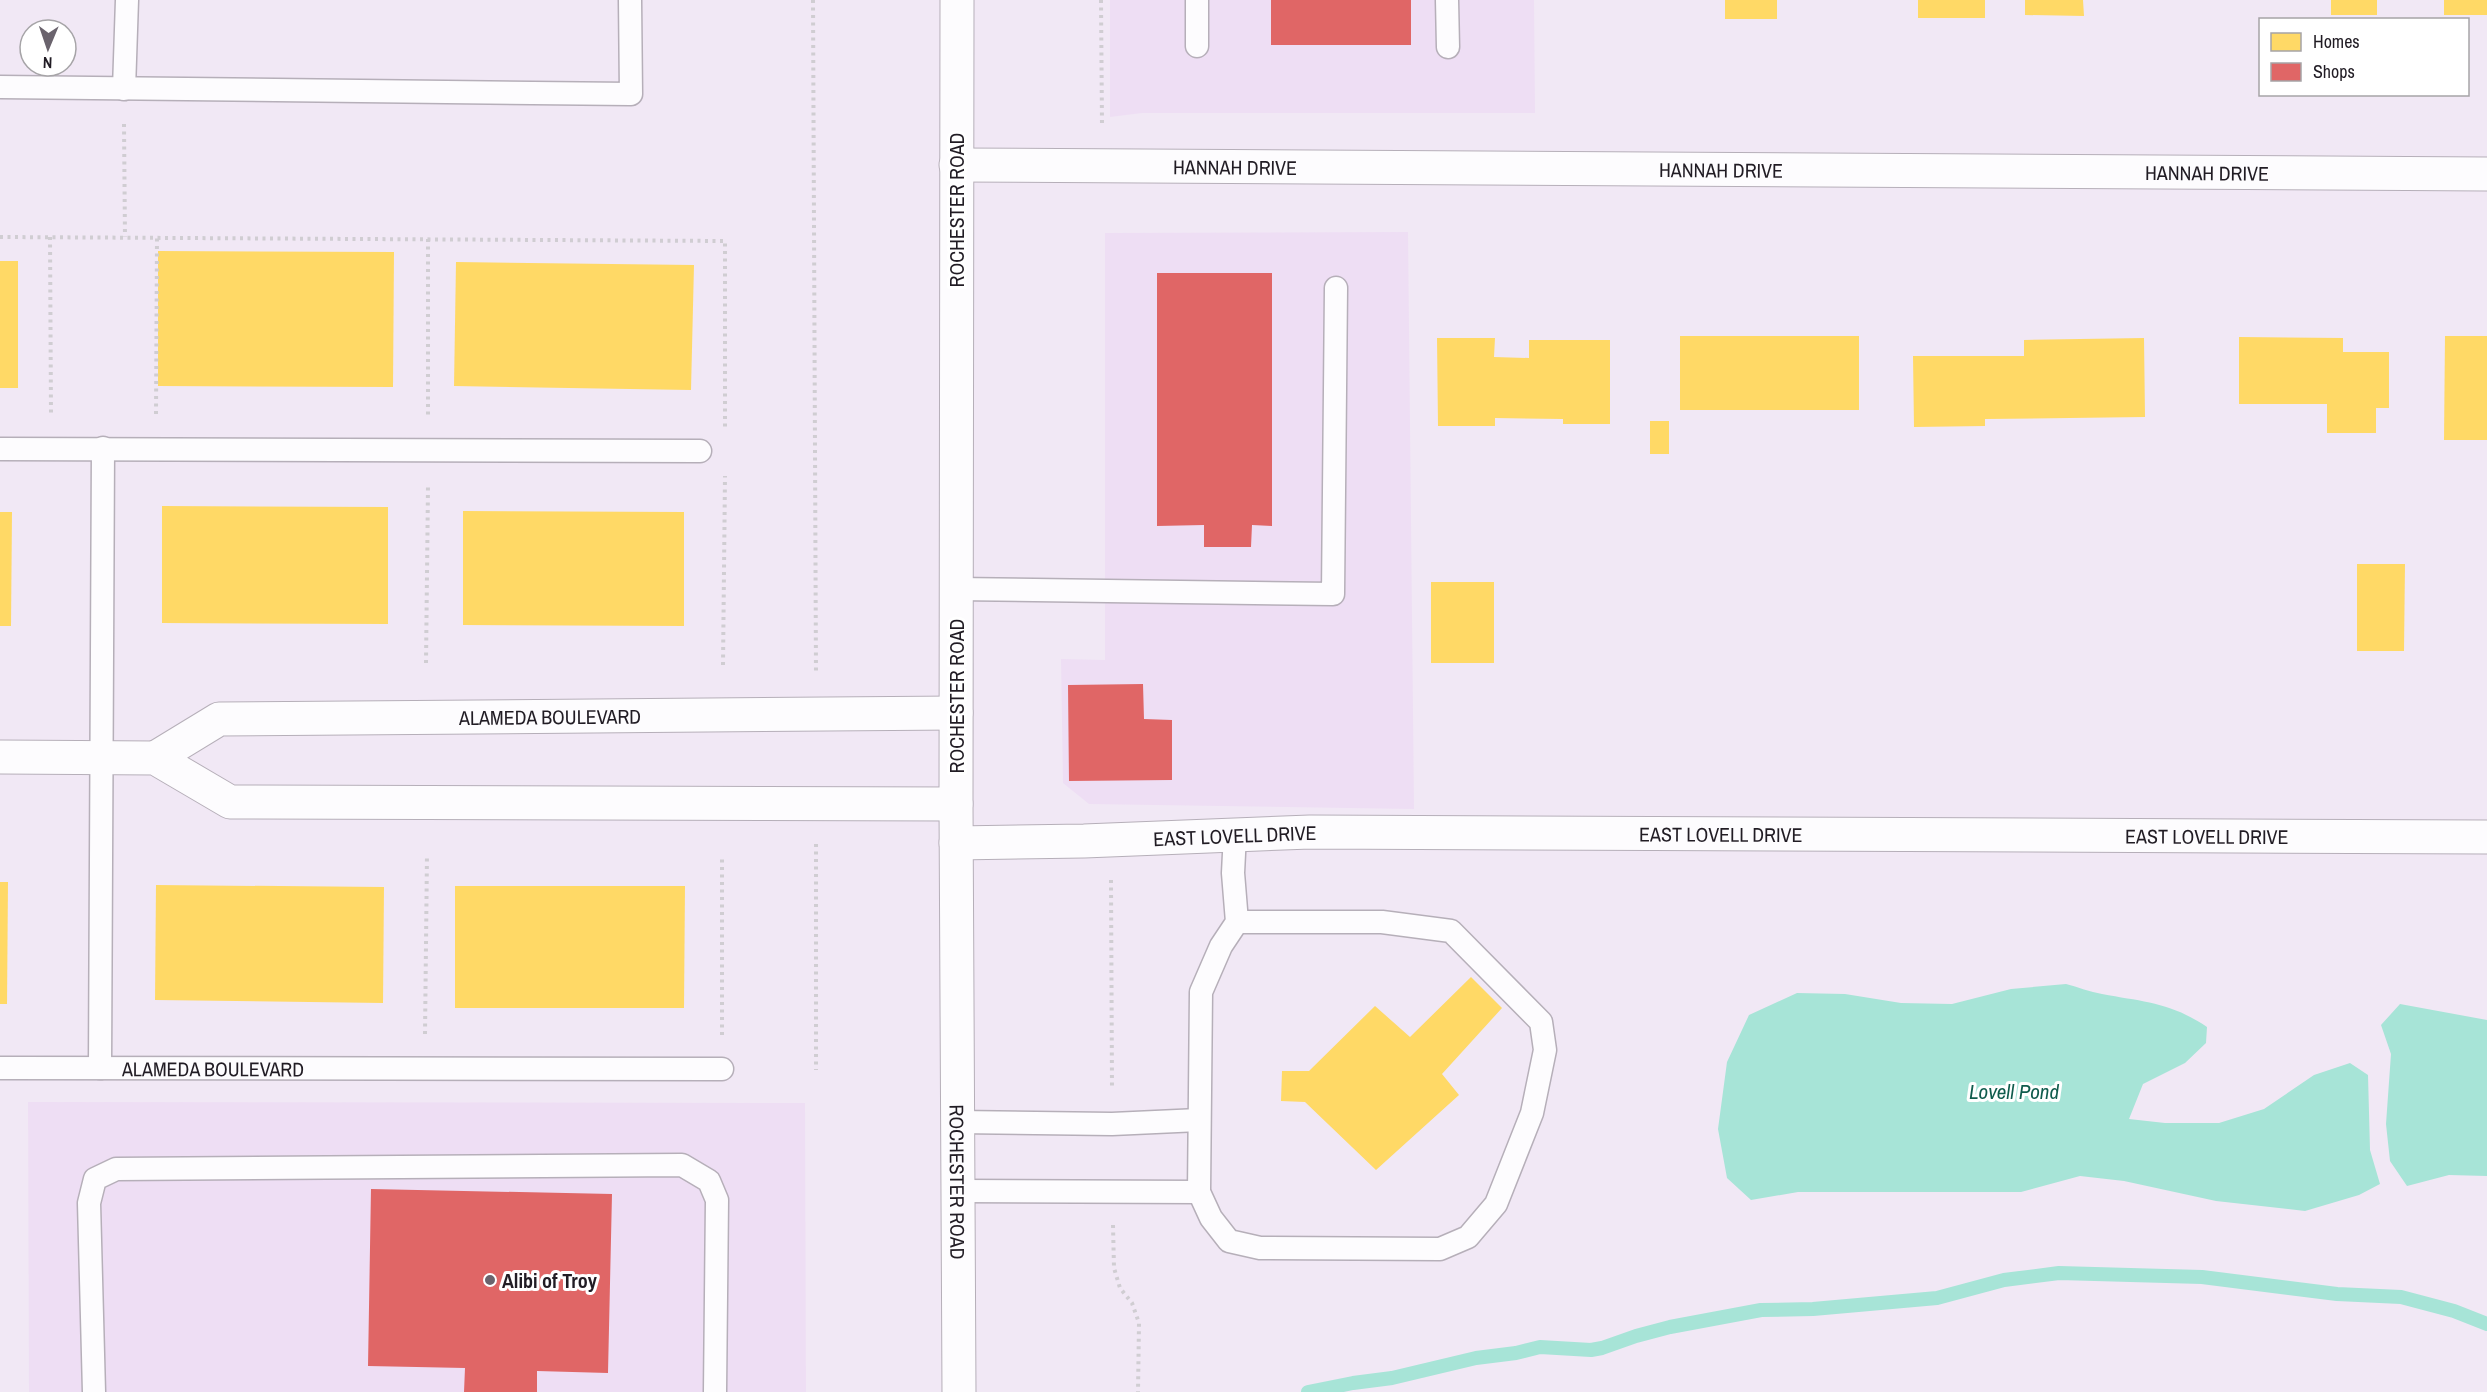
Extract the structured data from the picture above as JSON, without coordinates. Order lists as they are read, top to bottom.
{
  "streets": {
    "street": [
      "HANNAH DRIVE",
      "ROCHESTER ROAD",
      "ALAMEDA BOULEVARD",
      "EAST LOVELL DRIVE"
    ]
  },
  "crossings": [
    ["HANNAH DRIVE", "ROCHESTER ROAD"],
    ["ROCHESTER ROAD", "ALAMEDA BOULEVARD"],
    ["ROCHESTER ROAD", "EAST LOVELL DRIVE"]
  ],
  "water": ["Lovell Pond"],
  "places": ["Alibi of Troy"],
  "legend": ["Homes", "Shops"],
  "north": "bottom"
}
